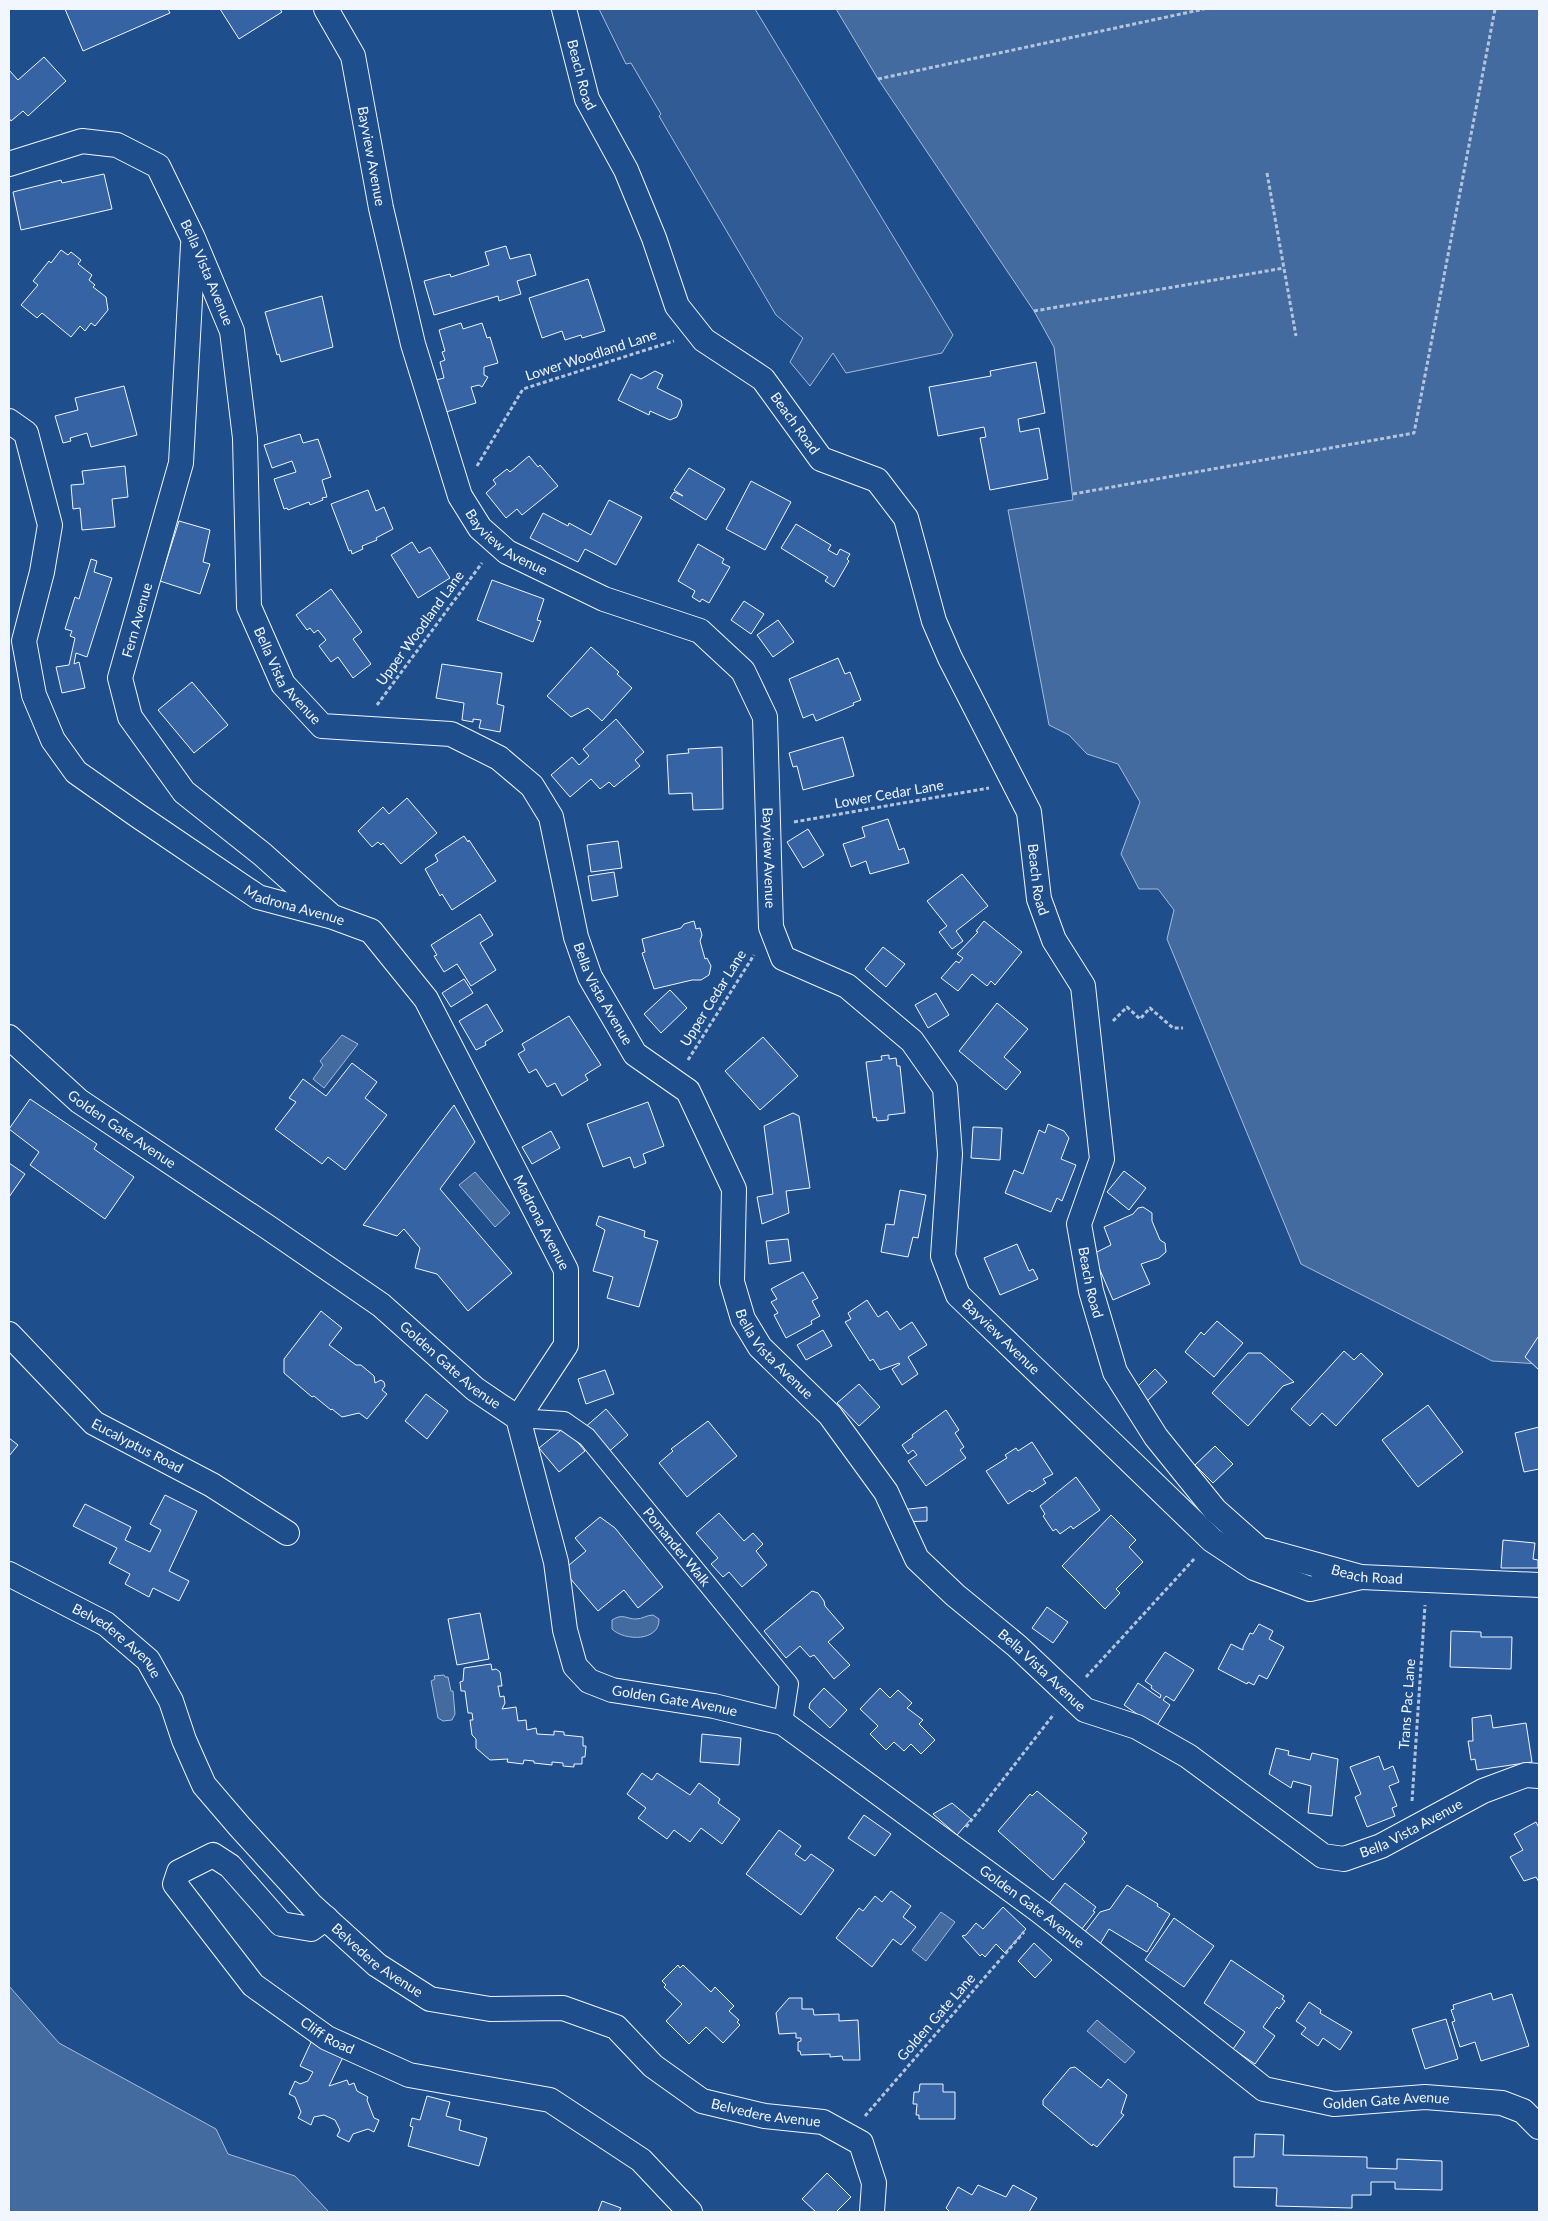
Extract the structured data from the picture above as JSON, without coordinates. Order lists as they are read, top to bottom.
{
  "streets": {
    "street": [
      "Beach Road",
      "Bayview Avenue",
      "Bella Vista Avenue",
      "Fern Avenue",
      "Madrona Avenue",
      "Golden Gate Avenue",
      "Eucalyptus Road",
      "Pomander Walk",
      "Belvedere Avenue",
      "Cliff Road"
    ],
    "path": [
      "Lower Woodland Lane",
      "Upper Woodland Lane",
      "Lower Cedar Lane",
      "Upper Cedar Lane",
      "Trans Pac Lane",
      "Golden Gate Lane"
    ]
  },
  "crossings": [
    ["Beach Road", "Bayview Avenue"],
    ["Beach Road", "Lower Woodland Lane"],
    ["Beach Road", "Lower Cedar Lane"],
    ["Beach Road", "Trans Pac Lane"],
    ["Bayview Avenue", "Lower Woodland Lane"],
    ["Bayview Avenue", "Upper Woodland Lane"],
    ["Bayview Avenue", "Lower Cedar Lane"],
    ["Bayview Avenue", "Upper Cedar Lane"],
    ["Bella Vista Avenue", "Fern Avenue"],
    ["Bella Vista Avenue", "Upper Woodland Lane"],
    ["Bella Vista Avenue", "Upper Cedar Lane"],
    ["Bella Vista Avenue", "Trans Pac Lane"],
    ["Fern Avenue", "Madrona Avenue"],
    ["Madrona Avenue", "Golden Gate Avenue"],
    ["Madrona Avenue", "Pomander Walk"],
    ["Golden Gate Avenue", "Pomander Walk"],
    ["Golden Gate Avenue", "Golden Gate Lane"],
    ["Belvedere Avenue", "Golden Gate Lane"],
    ["Belvedere Avenue", "Cliff Road"]
  ]
}
